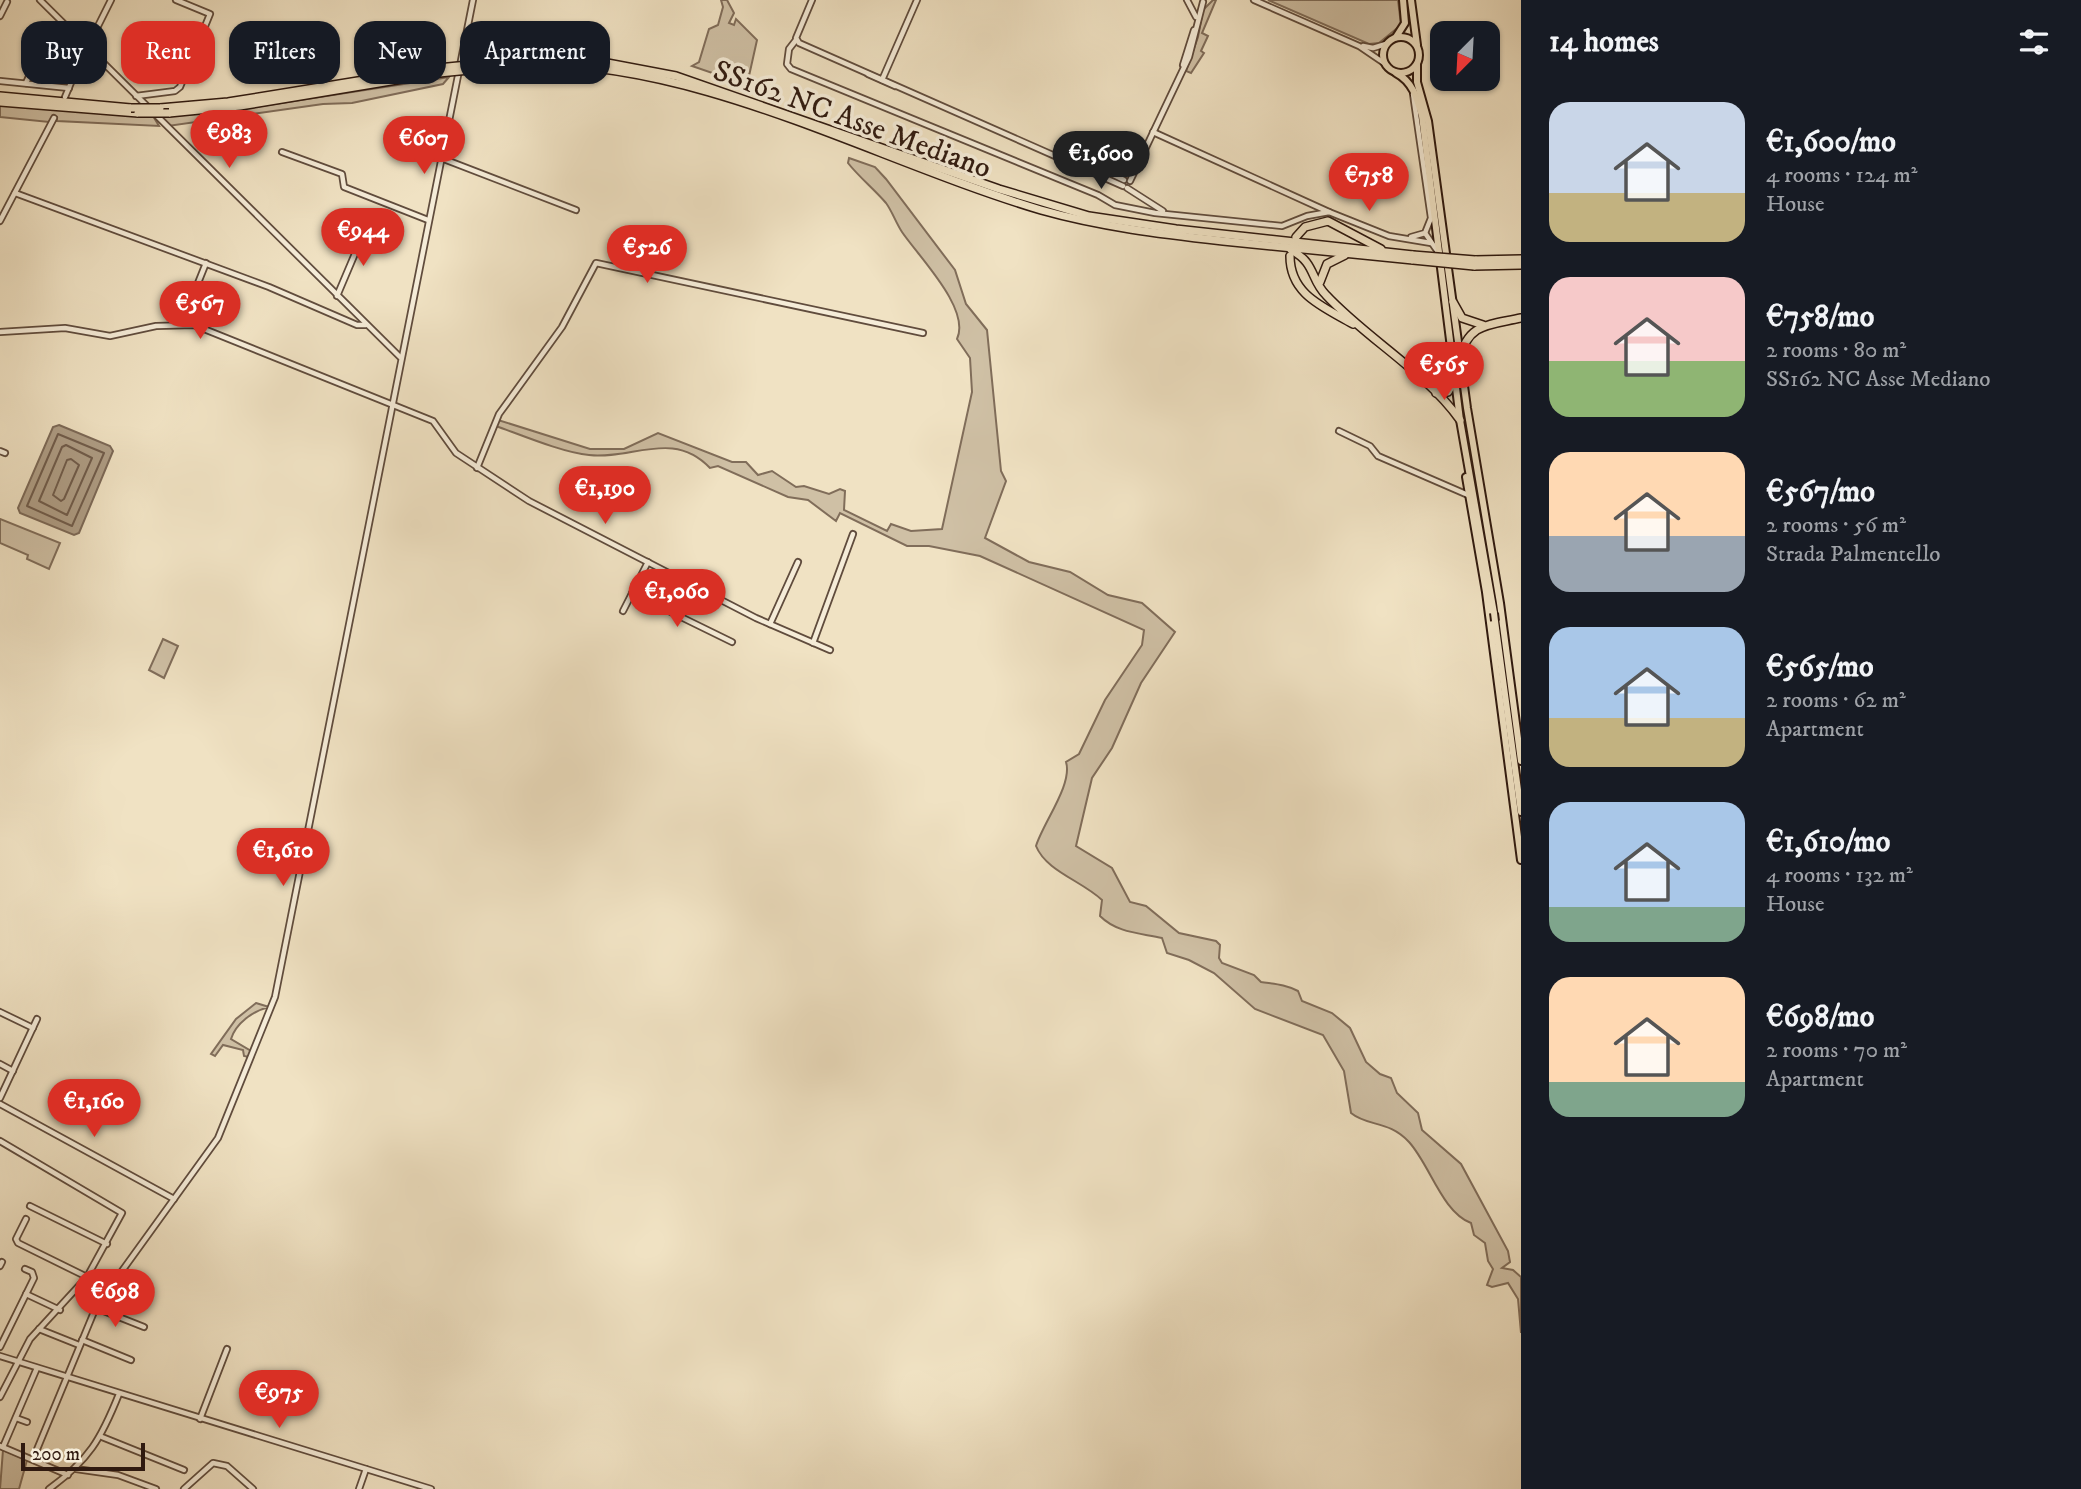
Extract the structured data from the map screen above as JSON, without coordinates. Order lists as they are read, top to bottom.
{
  "streets": {
    "highway": ["SS162 NC Asse Mediano"]
  },
  "scale_bar": "200 m",
  "north": "bottom left",
  "page": {
    "heading": "14 homes",
    "chip": [
      "Buy",
      "Rent",
      "Filters",
      "New",
      "Apartment"
    ],
    "list": [
      {
        "name": "€1,600/mo",
        "note": "4 rooms · 124 m² · House"
      },
      {
        "name": "€758/mo",
        "note": "2 rooms · 80 m² · SS162 NC Asse Mediano"
      },
      {
        "name": "€567/mo",
        "note": "2 rooms · 56 m² · Strada Palmentello"
      },
      {
        "name": "€565/mo",
        "note": "2 rooms · 62 m² · Apartment"
      },
      {
        "name": "€1,610/mo",
        "note": "4 rooms · 132 m² · House"
      },
      {
        "name": "€698/mo",
        "note": "2 rooms · 70 m² · Apartment"
      }
    ],
    "price": [
      "€983",
      "€607",
      "€1,600",
      "€758",
      "€944",
      "€526",
      "€567",
      "€565",
      "€1,190",
      "€1,060",
      "€1,610",
      "€1,160",
      "€698",
      "€975"
    ],
    "scale": "200 m"
  }
}
